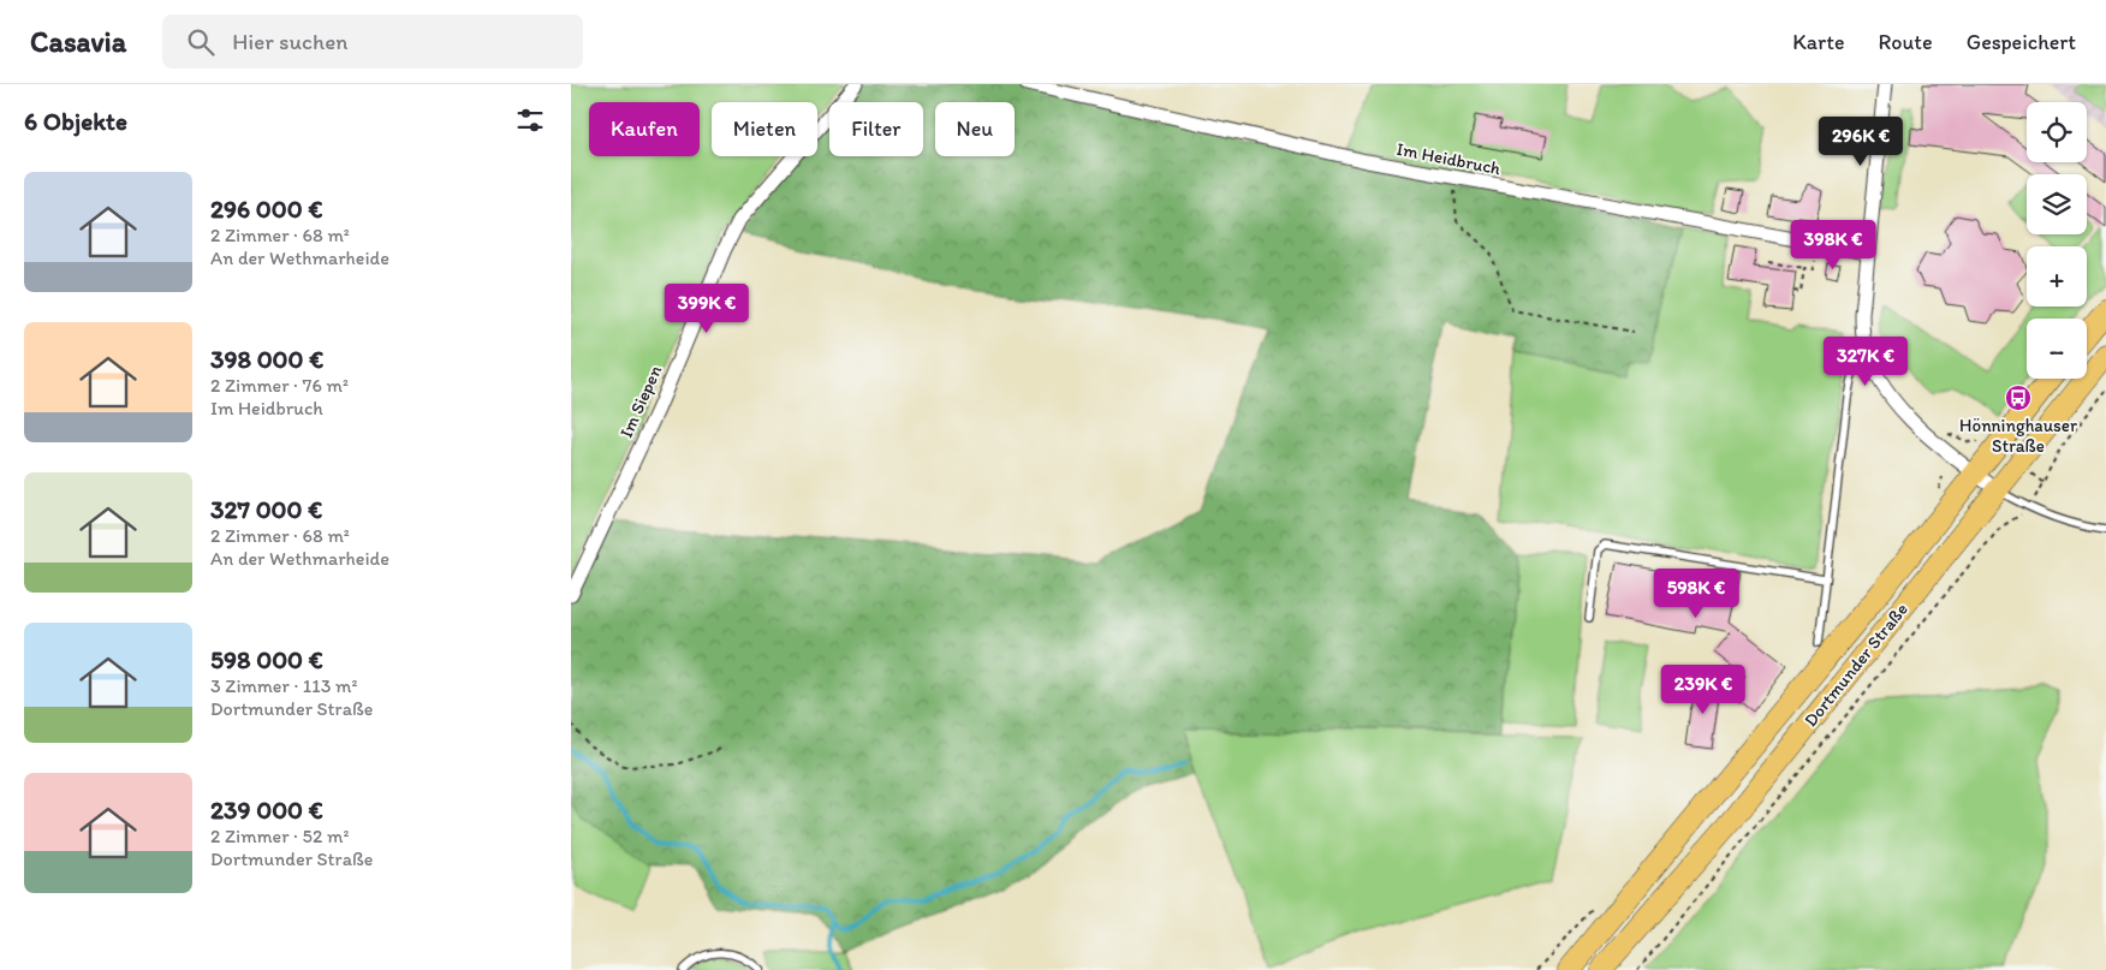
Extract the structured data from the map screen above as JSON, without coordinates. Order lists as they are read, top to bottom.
{
  "streets": {
    "main road": ["Dortmunder Straße"],
    "street": ["Im Heidbruch", "Im Siepen"]
  },
  "places": {
    "bus stop": ["Hönninghauser Straße"]
  },
  "page": {
    "header": "Casavia",
    "search": "Hier suchen",
    "nav": ["Karte", "Route", "Gespeichert"],
    "heading": "6 Objekte",
    "map_buttons": ["+", "−"],
    "chip": [
      "Kaufen",
      "Mieten",
      "Filter",
      "Neu"
    ],
    "price": [
      "296K €",
      "398K €",
      "399K €",
      "327K €",
      "598K €",
      "239K €"
    ],
    "list": [
      {
        "name": "296 000 €",
        "note": "2 Zimmer · 68 m² · An der Wethmarheide"
      },
      {
        "name": "398 000 €",
        "note": "2 Zimmer · 76 m² · Im Heidbruch"
      },
      {
        "name": "327 000 €",
        "note": "2 Zimmer · 68 m² · An der Wethmarheide"
      },
      {
        "name": "598 000 €",
        "note": "3 Zimmer · 113 m² · Dortmunder Straße"
      },
      {
        "name": "239 000 €",
        "note": "2 Zimmer · 52 m² · Dortmunder Straße"
      }
    ]
  }
}
